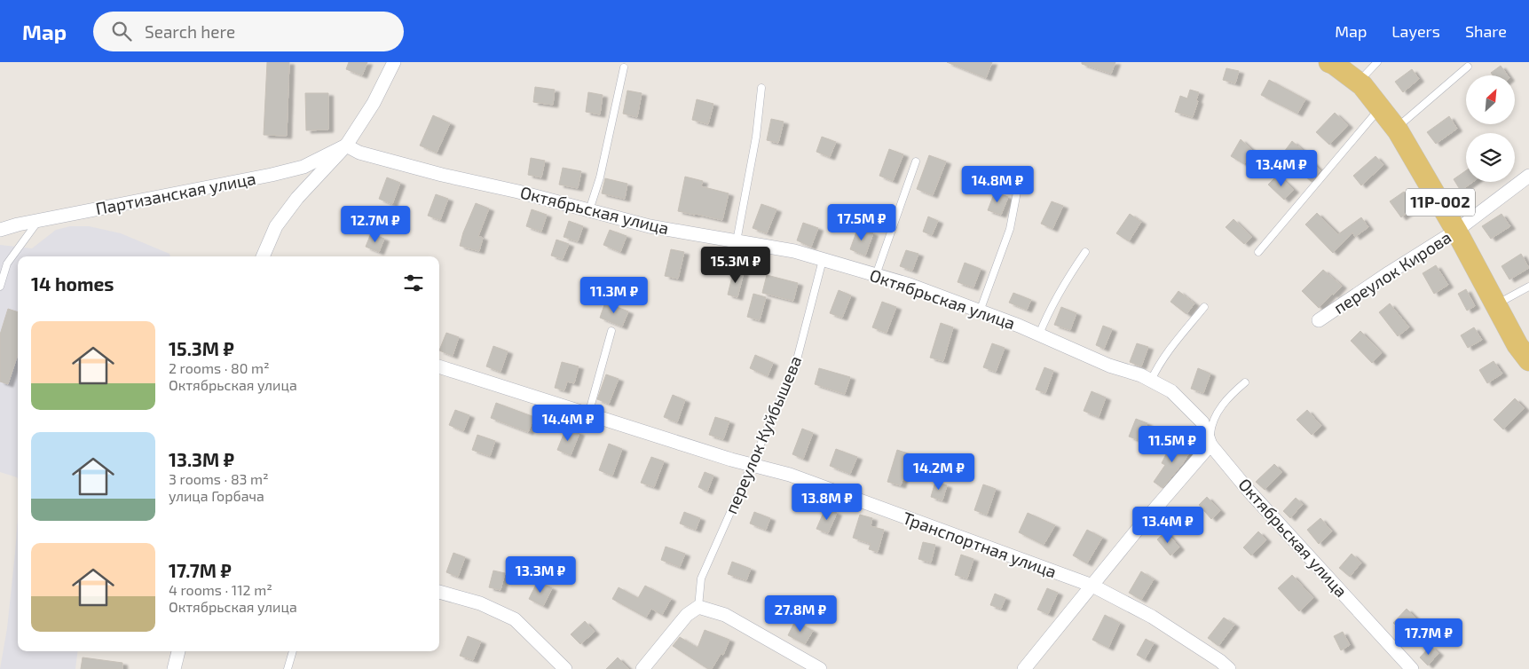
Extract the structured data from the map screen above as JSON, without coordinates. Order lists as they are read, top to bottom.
{
  "streets": {
    "main road": ["11Р-002"],
    "street": [
      "Партизанская улица",
      "Октябрьская улица",
      "переулок Кирова",
      "Транспортная улица"
    ],
    "lane": ["переулок Куйбышева"]
  },
  "crossings": [
    ["Партизанская улица", "Октябрьская улица"],
    ["11Р-002", "переулок Кирова"],
    ["Октябрьская улица", "переулок Куйбышева"],
    ["переулок Куйбышева", "Транспортная улица"]
  ],
  "north": "top right",
  "page": {
    "header": "Map",
    "search": "Search here",
    "nav": ["Map", "Layers", "Share"],
    "price": [
      "13.4M ₽",
      "14.8M ₽",
      "17.5M ₽",
      "12.7M ₽",
      "15.3M ₽",
      "11.3M ₽",
      "14.4M ₽",
      "11.5M ₽",
      "14.2M ₽",
      "13.8M ₽",
      "13.4M ₽",
      "13.3M ₽",
      "27.8M ₽",
      "17.7M ₽"
    ],
    "heading": "14 homes",
    "list": [
      {
        "name": "15.3M ₽",
        "note": "2 rooms · 80 m² · Октябрьская улица"
      },
      {
        "name": "13.3M ₽",
        "note": "3 rooms · 83 m² · улица Горбача"
      },
      {
        "name": "17.7M ₽",
        "note": "4 rooms · 112 m² · Октябрьская улица"
      }
    ]
  }
}
